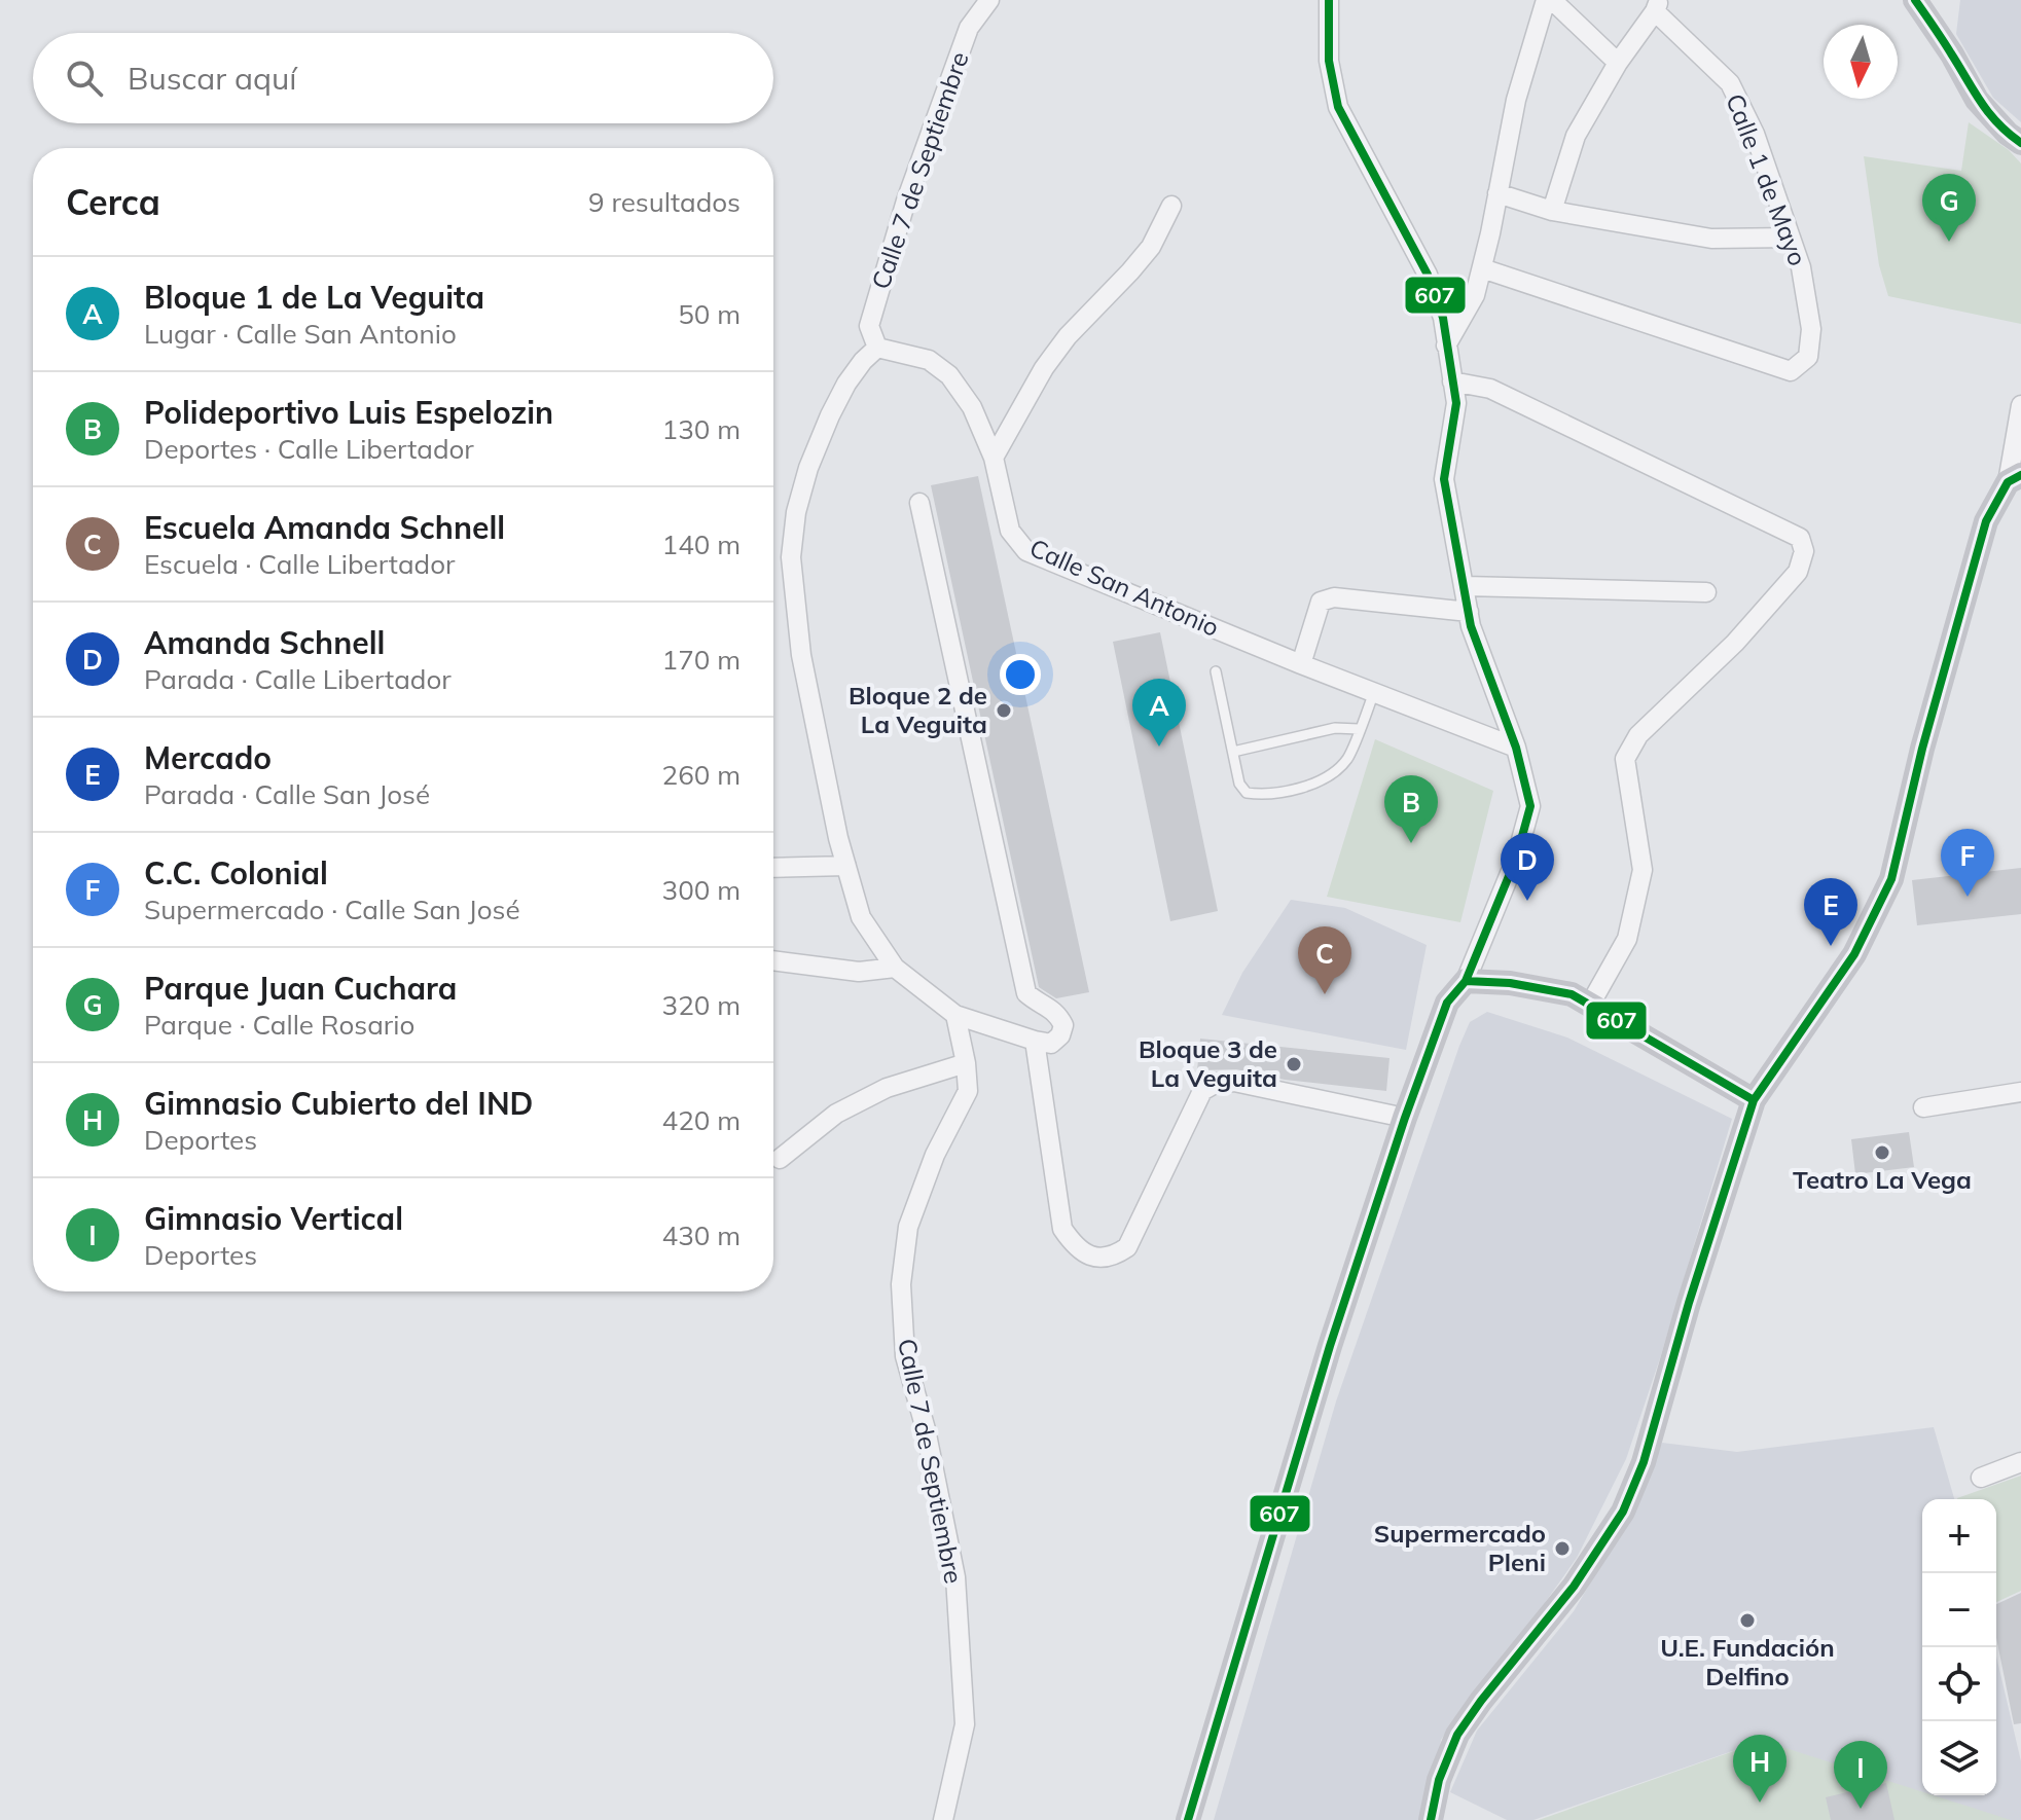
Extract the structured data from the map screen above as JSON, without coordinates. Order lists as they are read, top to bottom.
{
  "streets": {
    "street": ["Calle 7 de Septiembre", "Calle 1 de Mayo", "Calle San Antonio"]
  },
  "crossings": [
    ["Calle 7 de Septiembre", "Calle San Antonio"]
  ],
  "places": [
    "Bloque 2 de La Veguita",
    "Bloque 3 de La Veguita",
    "Teatro La Vega",
    "Supermercado Pleni",
    "U.E. Fundación Delfino"
  ],
  "lines": ["transit line 607"],
  "north": "bottom",
  "page": {
    "search": "Buscar aquí",
    "heading": ["Cerca", "9 resultados"],
    "pins": [
      "G",
      "A",
      "B",
      "F",
      "D",
      "E",
      "C",
      "H",
      "I"
    ],
    "list": [
      {
        "mark": "A",
        "name": "Bloque 1 de La Veguita",
        "note": "Lugar · Calle San Antonio",
        "value": "50 m"
      },
      {
        "mark": "B",
        "name": "Polideportivo Luis Espelozin",
        "note": "Deportes · Calle Libertador",
        "value": "130 m"
      },
      {
        "mark": "C",
        "name": "Escuela Amanda Schnell",
        "note": "Escuela · Calle Libertador",
        "value": "140 m"
      },
      {
        "mark": "D",
        "name": "Amanda Schnell",
        "note": "Parada · Calle Libertador",
        "value": "170 m"
      },
      {
        "mark": "E",
        "name": "Mercado",
        "note": "Parada · Calle San José",
        "value": "260 m"
      },
      {
        "mark": "F",
        "name": "C.C. Colonial",
        "note": "Supermercado · Calle San José",
        "value": "300 m"
      },
      {
        "mark": "G",
        "name": "Parque Juan Cuchara",
        "note": "Parque · Calle Rosario",
        "value": "320 m"
      },
      {
        "mark": "H",
        "name": "Gimnasio Cubierto del IND",
        "note": "Deportes",
        "value": "420 m"
      },
      {
        "mark": "I",
        "name": "Gimnasio Vertical",
        "note": "Deportes",
        "value": "430 m"
      }
    ],
    "map_buttons": ["+", "−"]
  }
}
